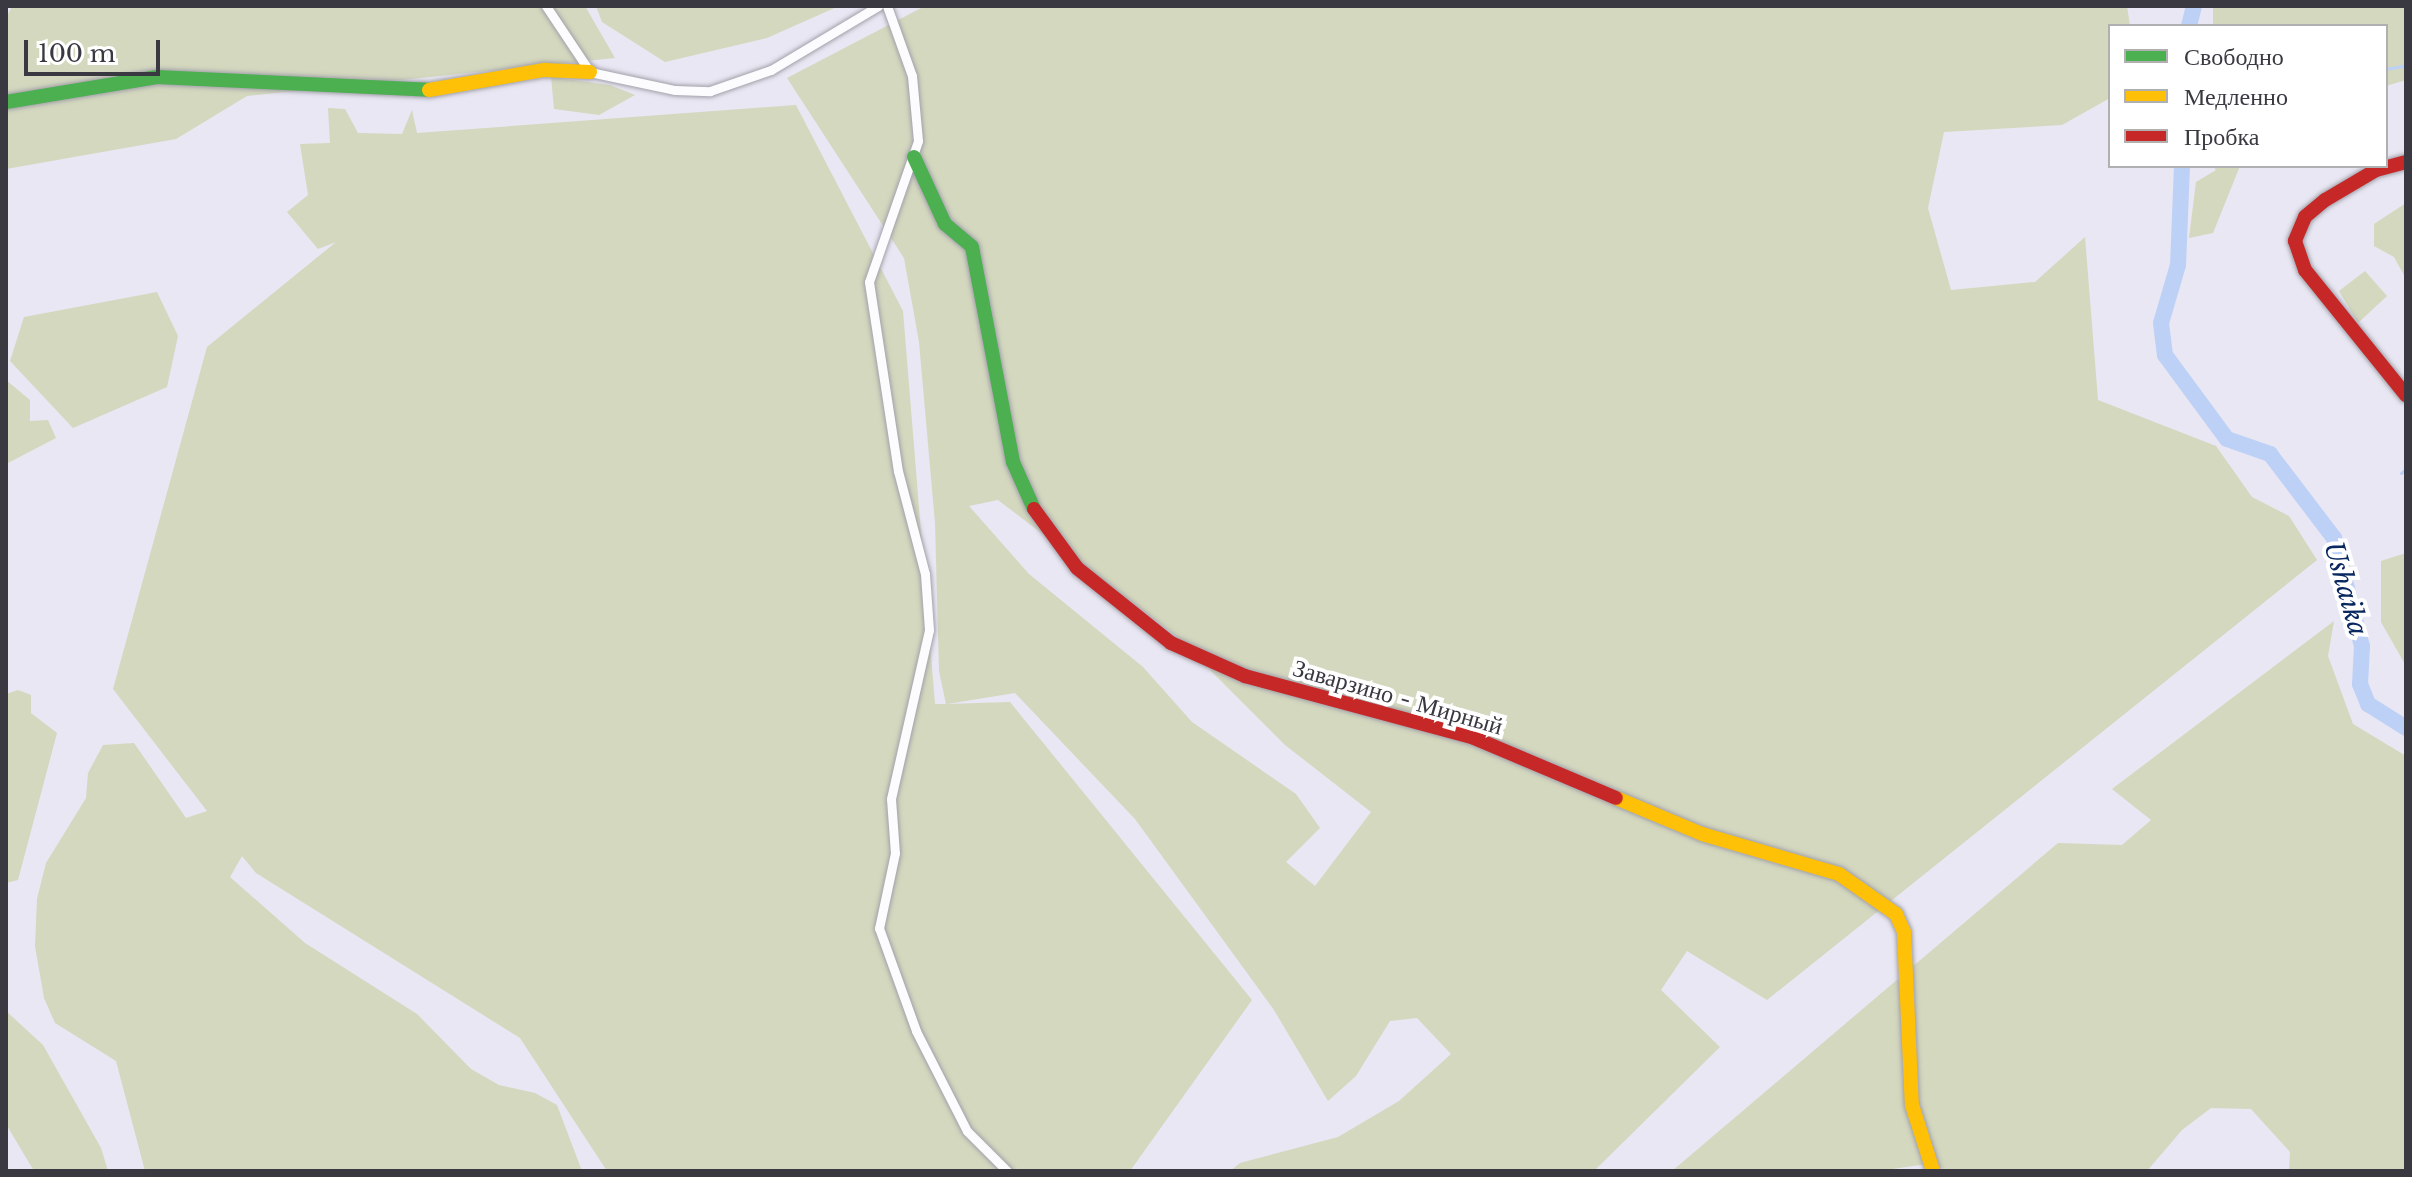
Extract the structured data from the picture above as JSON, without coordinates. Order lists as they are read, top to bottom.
{
  "streets": {
    "street": ["Заварзино - Мирный"]
  },
  "water": ["Ushaika"],
  "legend": ["Свободно", "Медленно", "Пробка"],
  "scale_bar": "100 m"
}
